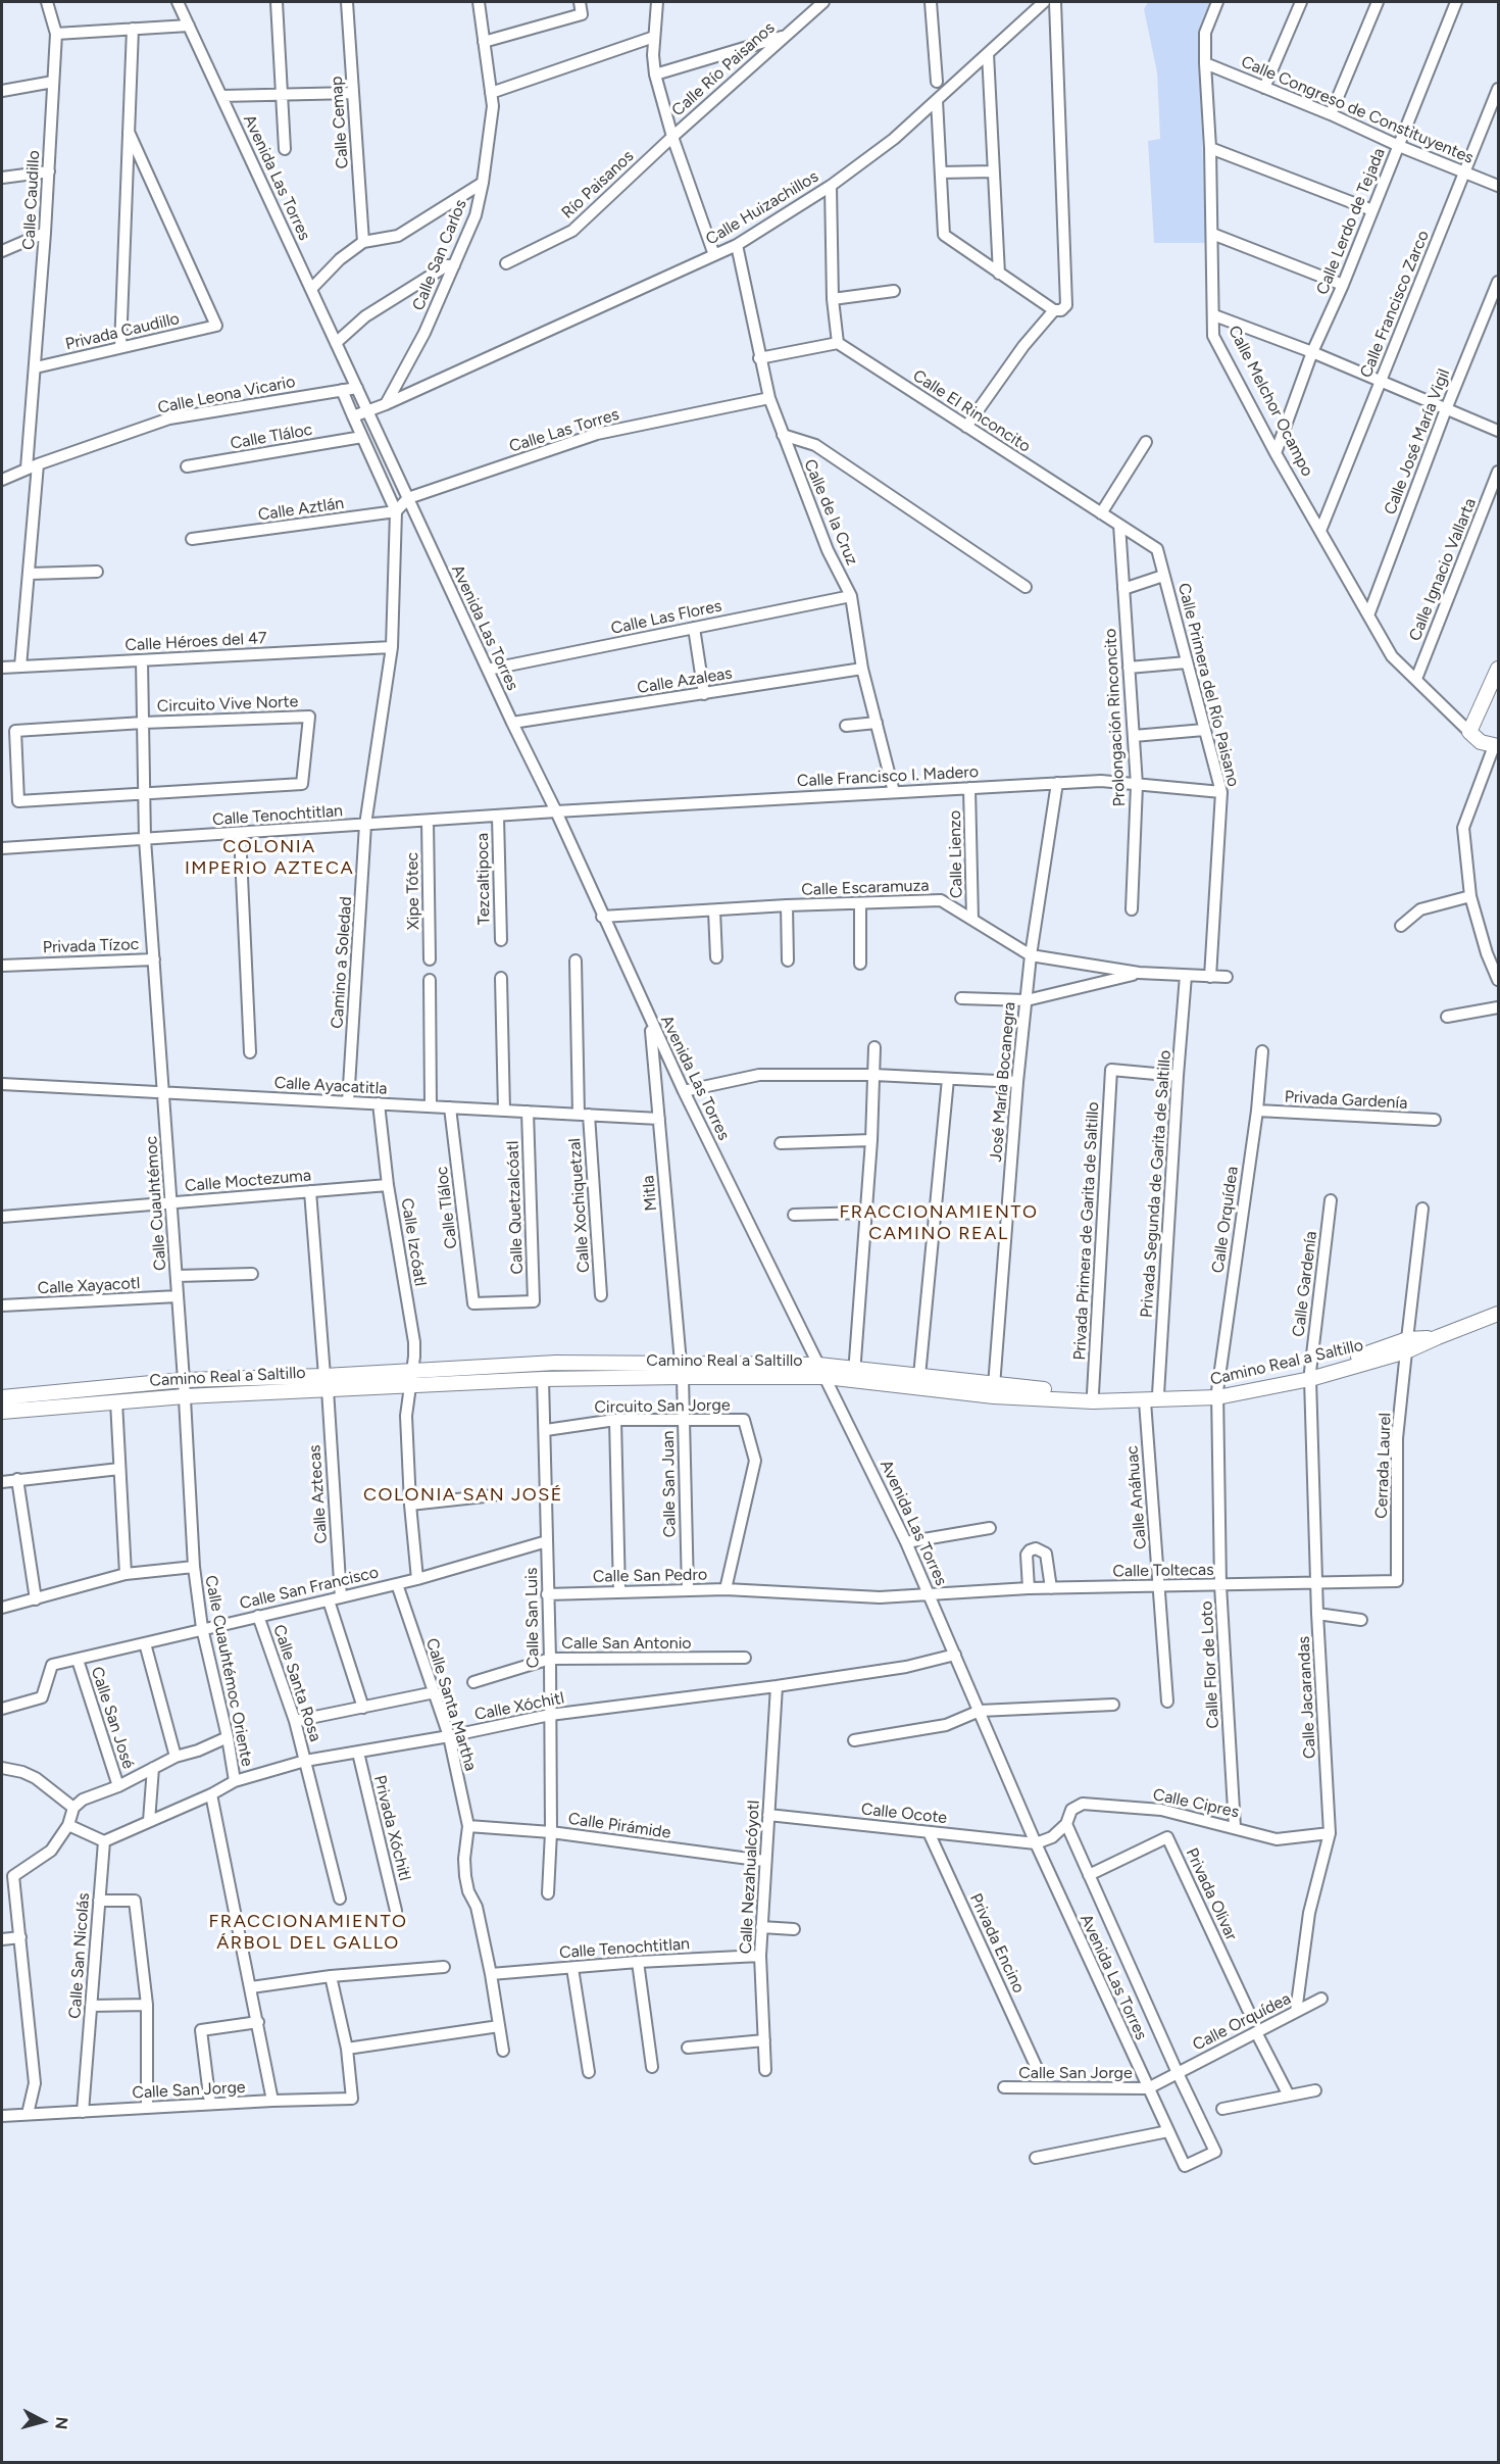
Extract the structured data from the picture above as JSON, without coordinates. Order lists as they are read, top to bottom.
{
  "streets": {
    "street": [
      "Calle Río Paisanos",
      "Calle Congreso de Constituyentes",
      "Calle Cemap",
      "Avenida Las Torres",
      "Río Paisanos",
      "Calle Caudillo",
      "Calle Huizachillos",
      "Calle Lerdo de Tejada",
      "Calle San Carlos",
      "Calle Francisco Zarco",
      "Privada Caudillo",
      "Calle Leona Vicario",
      "Calle Melchor Ocampo",
      "Calle El Rinconcito",
      "Calle Las Torres",
      "Calle Tláloc",
      "Calle José María Vigil",
      "Calle Aztlán",
      "Calle de la Cruz",
      "Calle Ignacio Vallarta",
      "Calle Las Flores",
      "Calle Héroes del 47",
      "Calle Azaleas",
      "Calle Primera del Río Paisano",
      "Circuito Vive Norte",
      "Prolongación Rinconcito",
      "Calle Francisco I. Madero",
      "Calle Tenochtitlan",
      "Calle Lienzo",
      "Tezcaltipoca",
      "Calle Escaramuza",
      "Xipe Tótec",
      "Privada Tízoc",
      "Camino a Soledad",
      "José María Bocanegra",
      "Calle Ayacatitla",
      "Privada Gardenía",
      "Calle Moctezuma",
      "Privada Segunda de Garita de Saltillo",
      "Mitla",
      "Calle Cuauhtémoc",
      "Calle Xochiquetzal",
      "Calle Quetzalcóatl",
      "Calle Orquídea",
      "Privada Primera de Garita de Saltillo",
      "Calle Izcóatl",
      "Calle Gardenía",
      "Calle Xayacotl",
      "Camino Real a Saltillo",
      "Circuito San Jorge",
      "Cerrada Laurel",
      "Calle San Juan",
      "Calle Aztecas",
      "Calle Anáhuac",
      "Calle Toltecas",
      "Calle San Pedro",
      "Calle San Francisco",
      "Calle San Luis",
      "Calle San Antonio",
      "Calle Flor de Loto",
      "Calle Cuauhtémoc Oriente",
      "Calle Santa Rosa",
      "Calle Jacarandas",
      "Calle Santa Martha",
      "Calle Xóchitl",
      "Calle San José",
      "Calle Cipres",
      "Calle Ocote",
      "Calle Pirámide",
      "Privada Xóchitl",
      "Calle Nezahualcóyotl",
      "Privada Olivar",
      "Privada Encino",
      "Calle San Nicolás",
      "Calle San Jorge"
    ]
  },
  "crossings": [
    ["Calle Río Paisanos", "Río Paisanos"],
    ["Calle Congreso de Constituyentes", "Calle Lerdo de Tejada"],
    ["Calle Congreso de Constituyentes", "Calle Francisco Zarco"],
    ["Calle Congreso de Constituyentes", "Calle Melchor Ocampo"],
    ["Avenida Las Torres", "Calle Leona Vicario"],
    ["Avenida Las Torres", "Calle Las Torres"],
    ["Avenida Las Torres", "Calle Las Flores"],
    ["Avenida Las Torres", "Calle Azaleas"],
    ["Avenida Las Torres", "Calle Francisco I. Madero"],
    ["Avenida Las Torres", "Calle Tenochtitlan"],
    ["Avenida Las Torres", "Calle Escaramuza"],
    ["Avenida Las Torres", "Mitla"],
    ["Avenida Las Torres", "Calle Orquídea"],
    ["Avenida Las Torres", "Camino Real a Saltillo"],
    ["Avenida Las Torres", "Calle Toltecas"],
    ["Avenida Las Torres", "Calle San Pedro"],
    ["Avenida Las Torres", "Calle Xóchitl"],
    ["Avenida Las Torres", "Calle Cipres"],
    ["Avenida Las Torres", "Calle Ocote"],
    ["Avenida Las Torres", "Privada Olivar"],
    ["Avenida Las Torres", "Calle San Jorge"],
    ["Calle Caudillo", "Privada Caudillo"],
    ["Calle Caudillo", "Calle Leona Vicario"],
    ["Calle Huizachillos", "Calle San Carlos"],
    ["Calle Huizachillos", "Calle de la Cruz"],
    ["Calle Lerdo de Tejada", "Calle Melchor Ocampo"],
    ["Calle Francisco Zarco", "Calle Melchor Ocampo"],
    ["Calle Melchor Ocampo", "Calle José María Vigil"],
    ["Calle Melchor Ocampo", "Calle Ignacio Vallarta"],
    ["Calle El Rinconcito", "Calle Primera del Río Paisano"],
    ["Calle El Rinconcito", "Prolongación Rinconcito"],
    ["Calle Las Torres", "Calle de la Cruz"],
    ["Calle Tláloc", "Calle Ayacatitla"],
    ["Calle Tláloc", "Calle Quetzalcóatl"],
    ["Calle de la Cruz", "Calle Las Flores"],
    ["Calle de la Cruz", "Calle Azaleas"],
    ["Calle de la Cruz", "Calle Francisco I. Madero"],
    ["Calle Héroes del 47", "Calle Cuauhtémoc"],
    ["Calle Primera del Río Paisano", "Calle Francisco I. Madero"],
    ["Calle Primera del Río Paisano", "Calle Escaramuza"],
    ["Circuito Vive Norte", "Calle Cuauhtémoc"],
    ["Prolongación Rinconcito", "Calle Francisco I. Madero"],
    ["Calle Francisco I. Madero", "Calle Tenochtitlan"],
    ["Calle Francisco I. Madero", "Calle Lienzo"],
    ["Calle Francisco I. Madero", "José María Bocanegra"],
    ["Calle Tenochtitlan", "Tezcaltipoca"],
    ["Calle Tenochtitlan", "Xipe Tótec"],
    ["Calle Tenochtitlan", "Camino a Soledad"],
    ["Calle Tenochtitlan", "Calle Cuauhtémoc"],
    ["Calle Tenochtitlan", "Calle Santa Martha"],
    ["Calle Tenochtitlan", "Calle Nezahualcóyotl"],
    ["Calle Lienzo", "Calle Escaramuza"],
    ["Calle Escaramuza", "José María Bocanegra"],
    ["Calle Escaramuza", "Privada Segunda de Garita de Saltillo"],
    ["Privada Tízoc", "Calle Cuauhtémoc"],
    ["Camino a Soledad", "Calle Ayacatitla"],
    ["José María Bocanegra", "Camino Real a Saltillo"],
    ["Calle Ayacatitla", "Mitla"],
    ["Calle Ayacatitla", "Calle Cuauhtémoc"],
    ["Calle Ayacatitla", "Calle Xochiquetzal"],
    ["Calle Ayacatitla", "Calle Quetzalcóatl"],
    ["Calle Ayacatitla", "Calle Izcóatl"],
    ["Privada Gardenía", "Calle Orquídea"],
    ["Calle Moctezuma", "Calle Cuauhtémoc"],
    ["Calle Moctezuma", "Calle Izcóatl"],
    ["Calle Moctezuma", "Calle Aztecas"],
    ["Privada Segunda de Garita de Saltillo", "Privada Primera de Garita de Saltillo"],
    ["Privada Segunda de Garita de Saltillo", "Camino Real a Saltillo"],
    ["Mitla", "Camino Real a Saltillo"],
    ["Mitla", "Calle San Juan"],
    ["Calle Cuauhtémoc", "Calle Xayacotl"],
    ["Calle Cuauhtémoc", "Camino Real a Saltillo"],
    ["Calle Cuauhtémoc", "Calle Cuauhtémoc Oriente"],
    ["Calle Orquídea", "Camino Real a Saltillo"],
    ["Calle Orquídea", "Calle Flor de Loto"],
    ["Calle Orquídea", "Calle Jacarandas"],
    ["Calle Orquídea", "Calle San Jorge"],
    ["Privada Primera de Garita de Saltillo", "Camino Real a Saltillo"],
    ["Calle Izcóatl", "Camino Real a Saltillo"],
    ["Calle Izcóatl", "Calle San Francisco"],
    ["Calle Gardenía", "Camino Real a Saltillo"],
    ["Calle Gardenía", "Calle Jacarandas"],
    ["Camino Real a Saltillo", "Cerrada Laurel"],
    ["Camino Real a Saltillo", "Calle San Juan"],
    ["Camino Real a Saltillo", "Calle Aztecas"],
    ["Camino Real a Saltillo", "Calle Anáhuac"],
    ["Camino Real a Saltillo", "Calle San Luis"],
    ["Camino Real a Saltillo", "Calle Flor de Loto"],
    ["Camino Real a Saltillo", "Calle Jacarandas"],
    ["Circuito San Jorge", "Calle San Juan"],
    ["Circuito San Jorge", "Calle San Pedro"],
    ["Circuito San Jorge", "Calle San Luis"],
    ["Cerrada Laurel", "Calle Toltecas"],
    ["Calle San Juan", "Calle San Pedro"],
    ["Calle Aztecas", "Calle San Francisco"],
    ["Calle Anáhuac", "Calle Toltecas"],
    ["Calle Toltecas", "Calle San Pedro"],
    ["Calle Toltecas", "Calle Flor de Loto"],
    ["Calle Toltecas", "Calle Jacarandas"],
    ["Calle San Pedro", "Calle San Luis"],
    ["Calle San Francisco", "Calle San Luis"],
    ["Calle San Francisco", "Calle Cuauhtémoc Oriente"],
    ["Calle San Francisco", "Calle Santa Rosa"],
    ["Calle San Francisco", "Calle Santa Martha"],
    ["Calle San Francisco", "Calle San José"],
    ["Calle San Luis", "Calle San Antonio"],
    ["Calle San Luis", "Calle Xóchitl"],
    ["Calle San Luis", "Calle Pirámide"],
    ["Calle Flor de Loto", "Calle Cipres"],
    ["Calle Cuauhtémoc Oriente", "Calle Xóchitl"],
    ["Calle Santa Rosa", "Calle Xóchitl"],
    ["Calle Jacarandas", "Calle Cipres"],
    ["Calle Santa Martha", "Calle Xóchitl"],
    ["Calle Santa Martha", "Calle Pirámide"],
    ["Calle Xóchitl", "Privada Xóchitl"],
    ["Calle Xóchitl", "Calle Nezahualcóyotl"],
    ["Calle Xóchitl", "Calle San Nicolás"],
    ["Calle Cipres", "Calle Ocote"],
    ["Calle Ocote", "Calle Nezahualcóyotl"],
    ["Calle Ocote", "Privada Encino"],
    ["Calle Pirámide", "Calle Nezahualcóyotl"],
    ["Calle San Nicolás", "Calle San Jorge"]
  ],
  "districts": [
    "COLONIA IMPERIO AZTECA",
    "FRACCIONAMIENTO CAMINO REAL",
    "COLONIA SAN JOSÉ",
    "FRACCIONAMIENTO ÁRBOL DEL GALLO"
  ],
  "north": "right"
}
